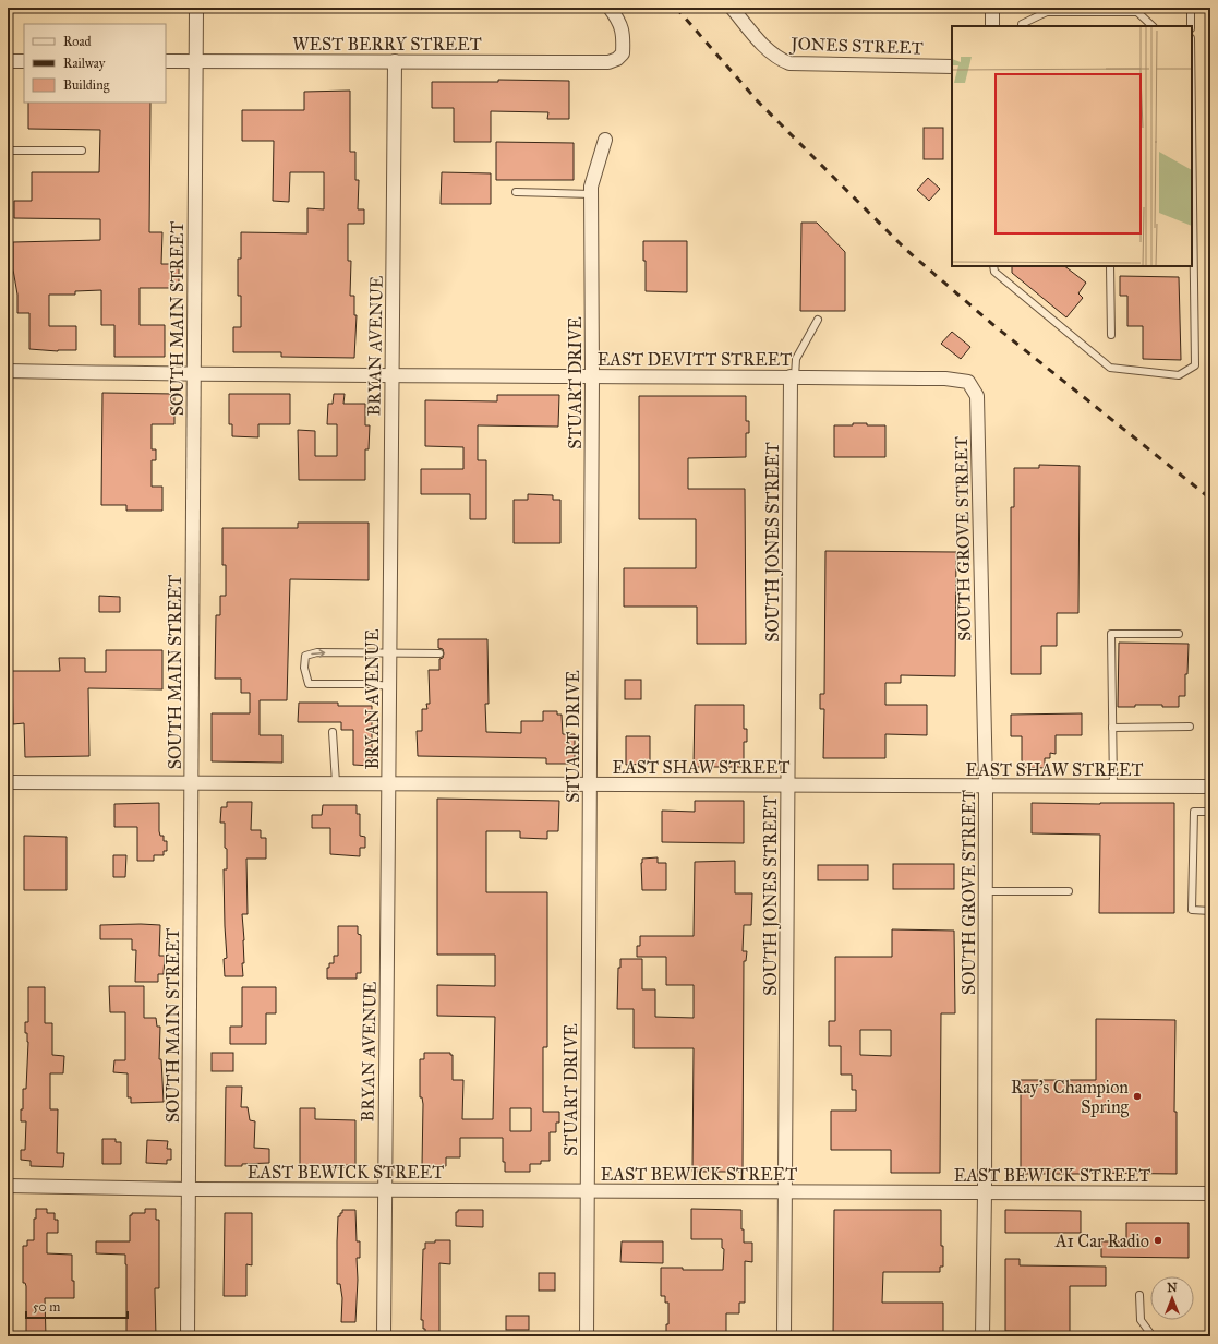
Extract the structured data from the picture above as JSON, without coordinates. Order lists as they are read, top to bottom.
{
  "streets": {
    "street": [
      "WEST BERRY STREET",
      "JONES STREET",
      "SOUTH MAIN STREET",
      "BRYAN AVENUE",
      "EAST DEVITT STREET",
      "STUART DRIVE",
      "SOUTH GROVE STREET",
      "SOUTH JONES STREET",
      "EAST SHAW STREET",
      "EAST BEWICK STREET"
    ]
  },
  "crossings": [
    ["WEST BERRY STREET", "SOUTH MAIN STREET"],
    ["WEST BERRY STREET", "BRYAN AVENUE"],
    ["SOUTH MAIN STREET", "EAST DEVITT STREET"],
    ["SOUTH MAIN STREET", "EAST SHAW STREET"],
    ["SOUTH MAIN STREET", "EAST BEWICK STREET"],
    ["BRYAN AVENUE", "EAST DEVITT STREET"],
    ["BRYAN AVENUE", "EAST SHAW STREET"],
    ["BRYAN AVENUE", "EAST BEWICK STREET"],
    ["EAST DEVITT STREET", "STUART DRIVE"],
    ["EAST DEVITT STREET", "SOUTH GROVE STREET"],
    ["EAST DEVITT STREET", "SOUTH JONES STREET"],
    ["STUART DRIVE", "EAST SHAW STREET"],
    ["STUART DRIVE", "EAST BEWICK STREET"],
    ["SOUTH GROVE STREET", "EAST SHAW STREET"],
    ["SOUTH GROVE STREET", "EAST BEWICK STREET"],
    ["SOUTH JONES STREET", "EAST SHAW STREET"],
    ["SOUTH JONES STREET", "EAST BEWICK STREET"]
  ],
  "places": ["Ray's Champion Spring", "A1 Car Radio"],
  "legend": ["Road", "Railway", "Building"],
  "scale_bar": "50 m",
  "north": "top"
}
